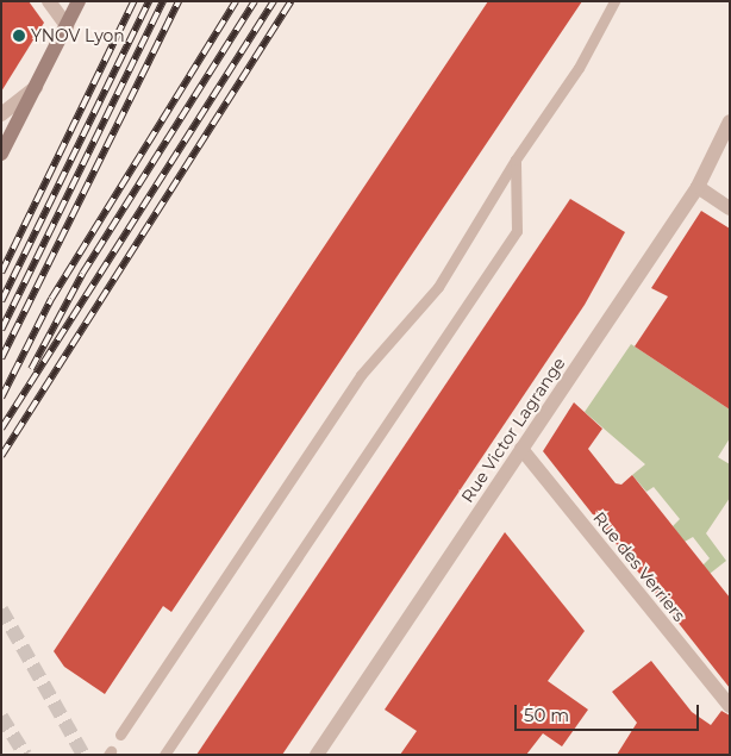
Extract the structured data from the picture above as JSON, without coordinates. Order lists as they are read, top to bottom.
{
  "streets": {
    "street": ["Rue Victor Lagrange", "Rue des Verriers"]
  },
  "crossings": [
    ["Rue Victor Lagrange", "Rue des Verriers"]
  ],
  "places": ["YNOV Lyon"],
  "scale_bar": "50 m"
}
